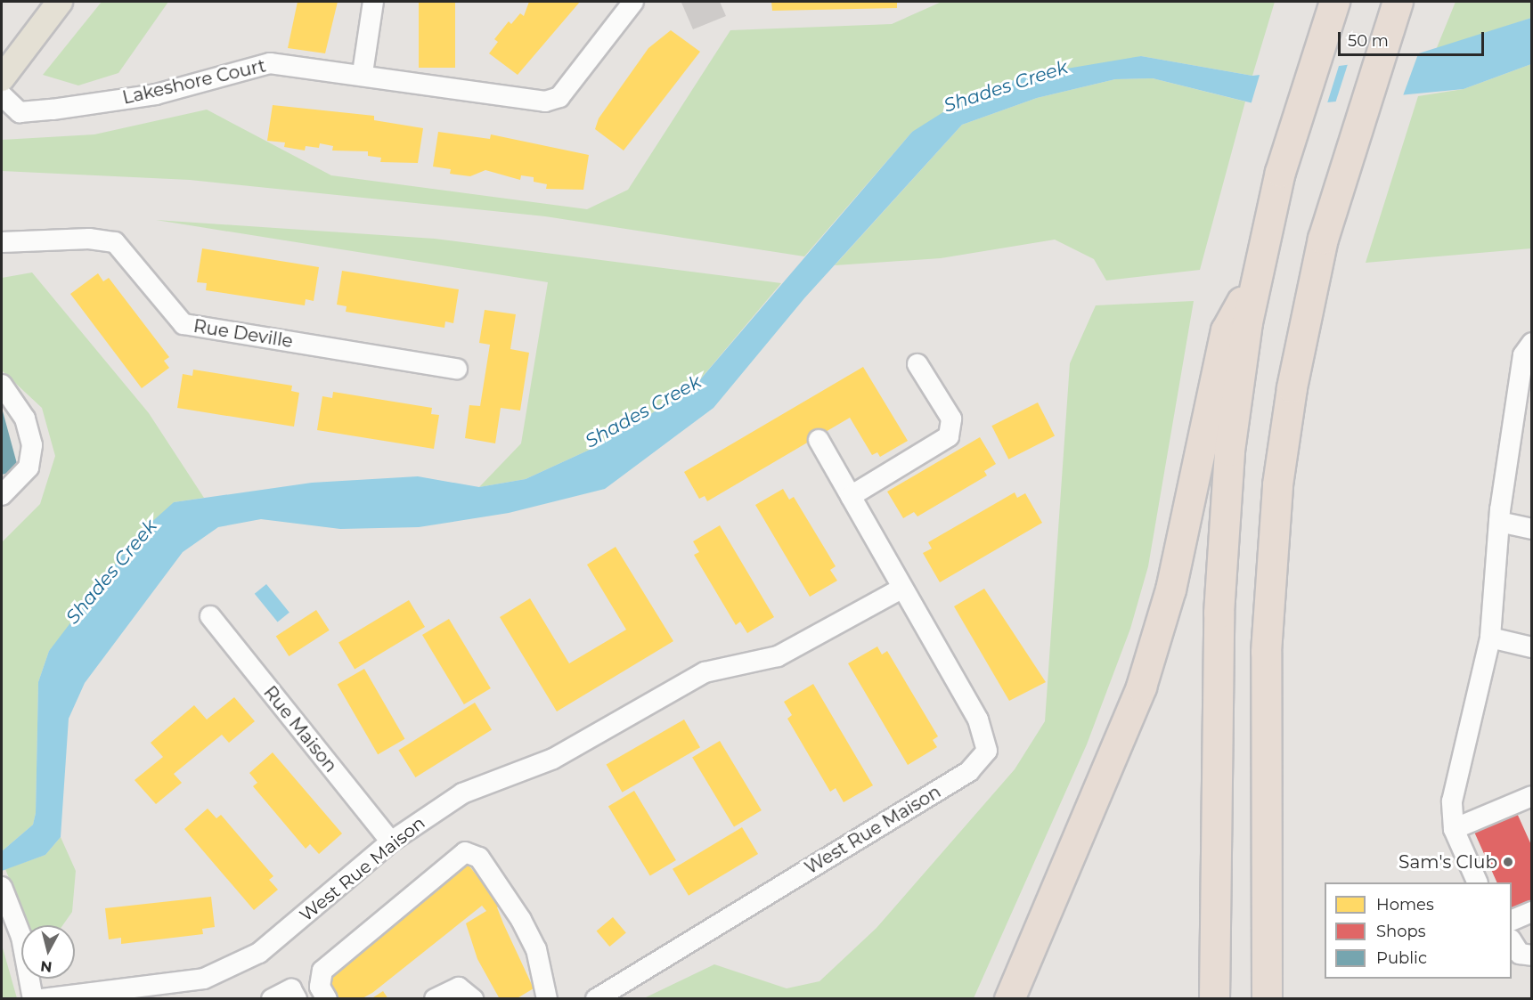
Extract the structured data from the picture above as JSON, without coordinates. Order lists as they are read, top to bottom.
{
  "streets": {
    "street": [
      "Lakeshore Court",
      "Rue Deville",
      "Rue Maison",
      "West Rue Maison"
    ]
  },
  "crossings": [
    ["Rue Maison", "West Rue Maison"]
  ],
  "water": ["Shades Creek"],
  "places": ["Sam's Club"],
  "legend": ["Homes", "Shops", "Public"],
  "scale_bar": "50 m",
  "north": "bottom"
}
